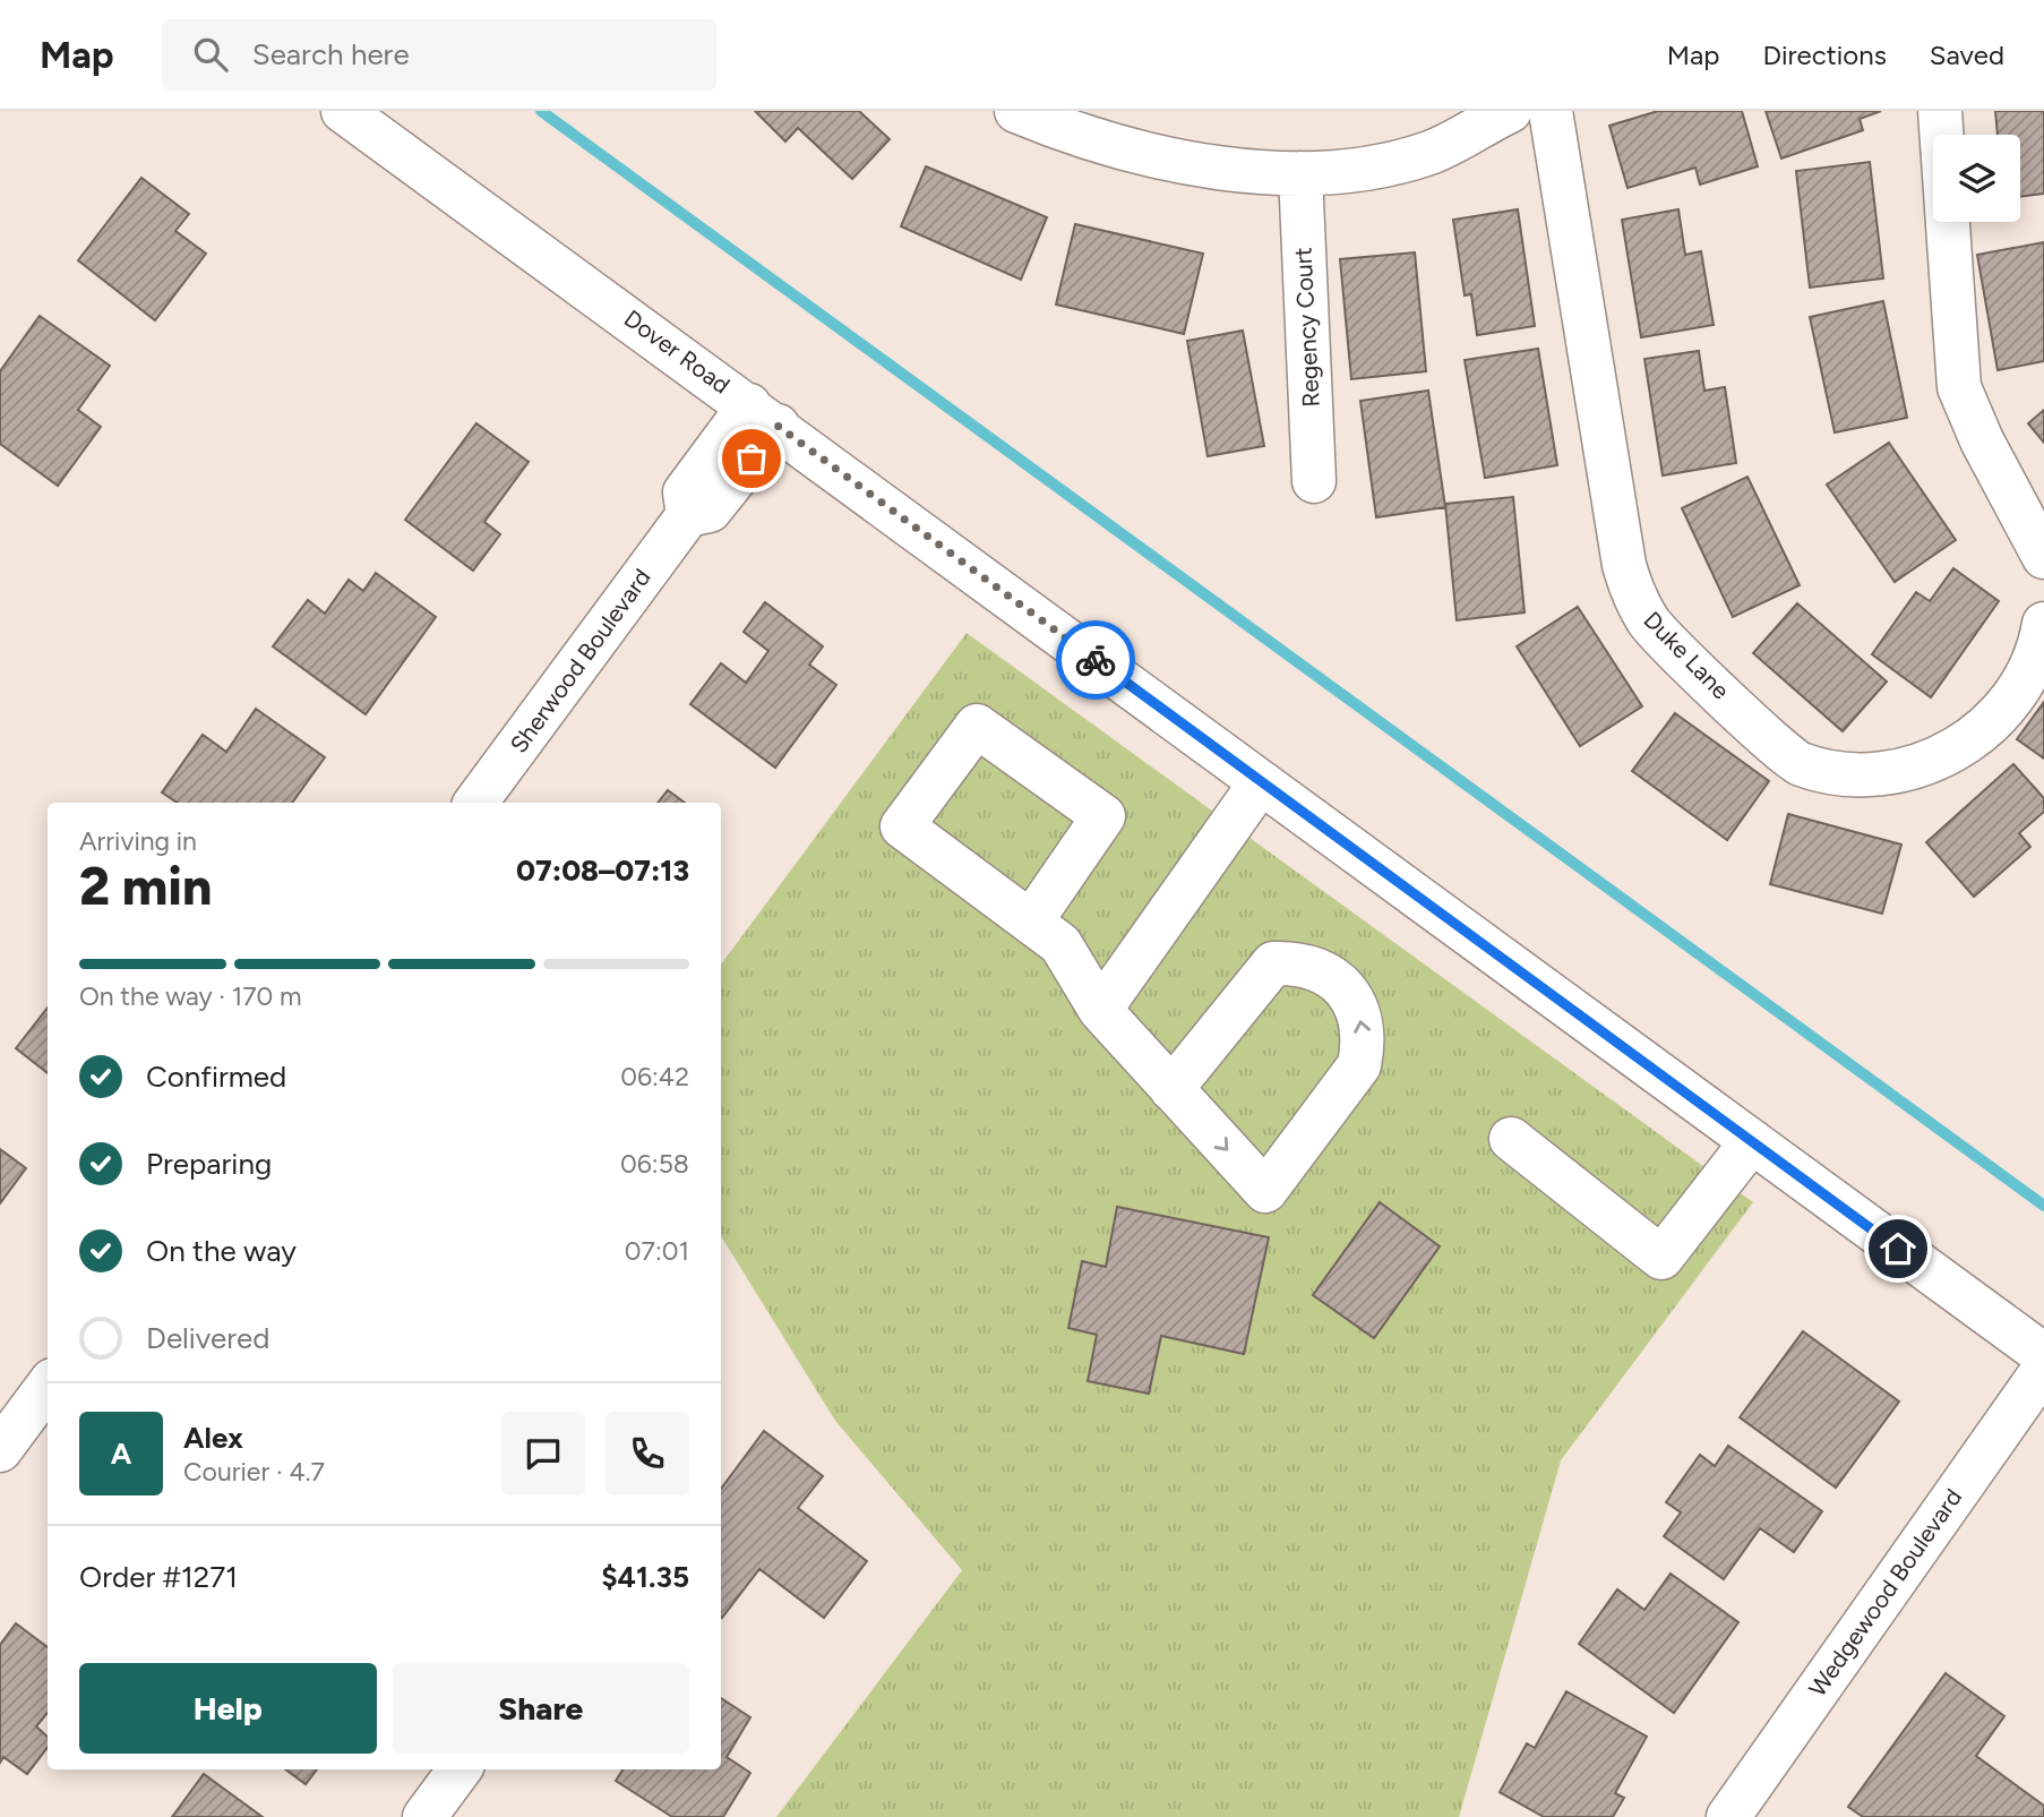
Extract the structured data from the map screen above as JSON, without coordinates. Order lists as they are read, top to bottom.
{
  "streets": {
    "street": [
      "Regency Court",
      "Dover Road",
      "Duke Lane",
      "Sherwood Boulevard",
      "Wedgewood Boulevard"
    ]
  },
  "crossings": [
    ["Dover Road", "Sherwood Boulevard"]
  ],
  "page": {
    "header": "Map",
    "search": "Search here",
    "nav": ["Map", "Directions", "Saved"],
    "heading": ["2 min", "Arriving in", "07:08–07:13"],
    "panel": [
      "Alex",
      "Courier · 4.7",
      "Order #1271",
      "$41.35"
    ],
    "bar": "On the way · 170 m",
    "list": [
      ["Confirmed", "06:42"],
      ["Preparing", "06:58"],
      ["On the way", "07:01"],
      "Delivered"
    ],
    "round": "A",
    "buttons": ["Help", "Share"]
  }
}
